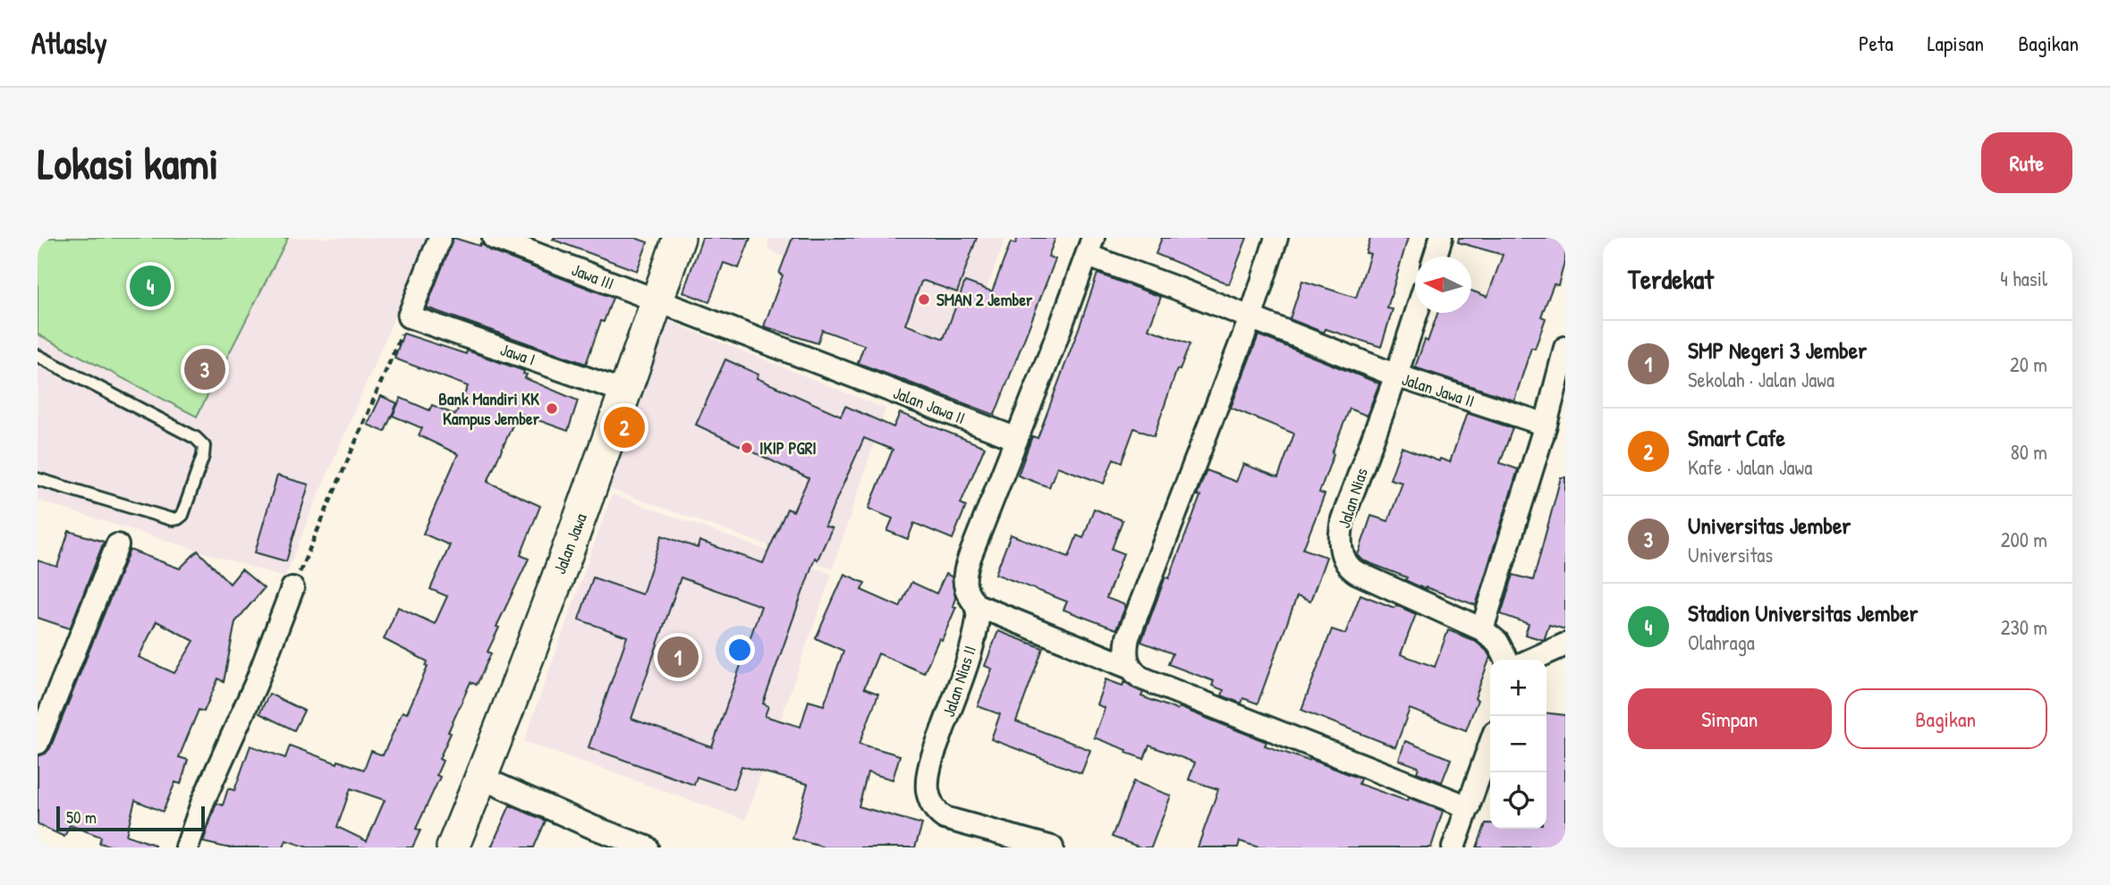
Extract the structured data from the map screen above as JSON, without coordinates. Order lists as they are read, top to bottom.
{
  "streets": {
    "main road": ["Jalan Jawa"],
    "street": [
      "Jawa III",
      "Jawa I",
      "Jalan Jawa II",
      "Jalan Nias",
      "Jalan Nias II"
    ]
  },
  "crossings": [
    ["Jawa III", "Jalan Jawa II"],
    ["Jawa III", "Jalan Jawa"],
    ["Jawa I", "Jalan Jawa"],
    ["Jalan Jawa II", "Jalan Nias"],
    ["Jalan Jawa II", "Jalan Jawa"],
    ["Jalan Jawa II", "Jalan Nias II"]
  ],
  "places": ["SMAN 2 Jember", "Bank Mandiri KK Kampus Jember", "IKIP PGRI"],
  "scale_bar": "50 m",
  "north": "left",
  "page": {
    "header": "Atlasly",
    "nav": ["Peta", "Lapisan", "Bagikan"],
    "buttons": [
      "Rute",
      ["Simpan", "Bagikan"]
    ],
    "title": "Lokasi kami",
    "heading": ["Terdekat", "4 hasil"],
    "pins": [
      "4",
      "3",
      "2",
      "1"
    ],
    "list": [
      {
        "mark": "1",
        "name": "SMP Negeri 3 Jember",
        "note": "Sekolah · Jalan Jawa",
        "value": "20 m"
      },
      {
        "mark": "2",
        "name": "Smart Cafe",
        "note": "Kafe · Jalan Jawa",
        "value": "80 m"
      },
      {
        "mark": "3",
        "name": "Universitas Jember",
        "note": "Universitas",
        "value": "200 m"
      },
      {
        "mark": "4",
        "name": "Stadion Universitas Jember",
        "note": "Olahraga",
        "value": "230 m"
      }
    ],
    "map_buttons": ["+", "−"],
    "scale": "50 m"
  }
}
